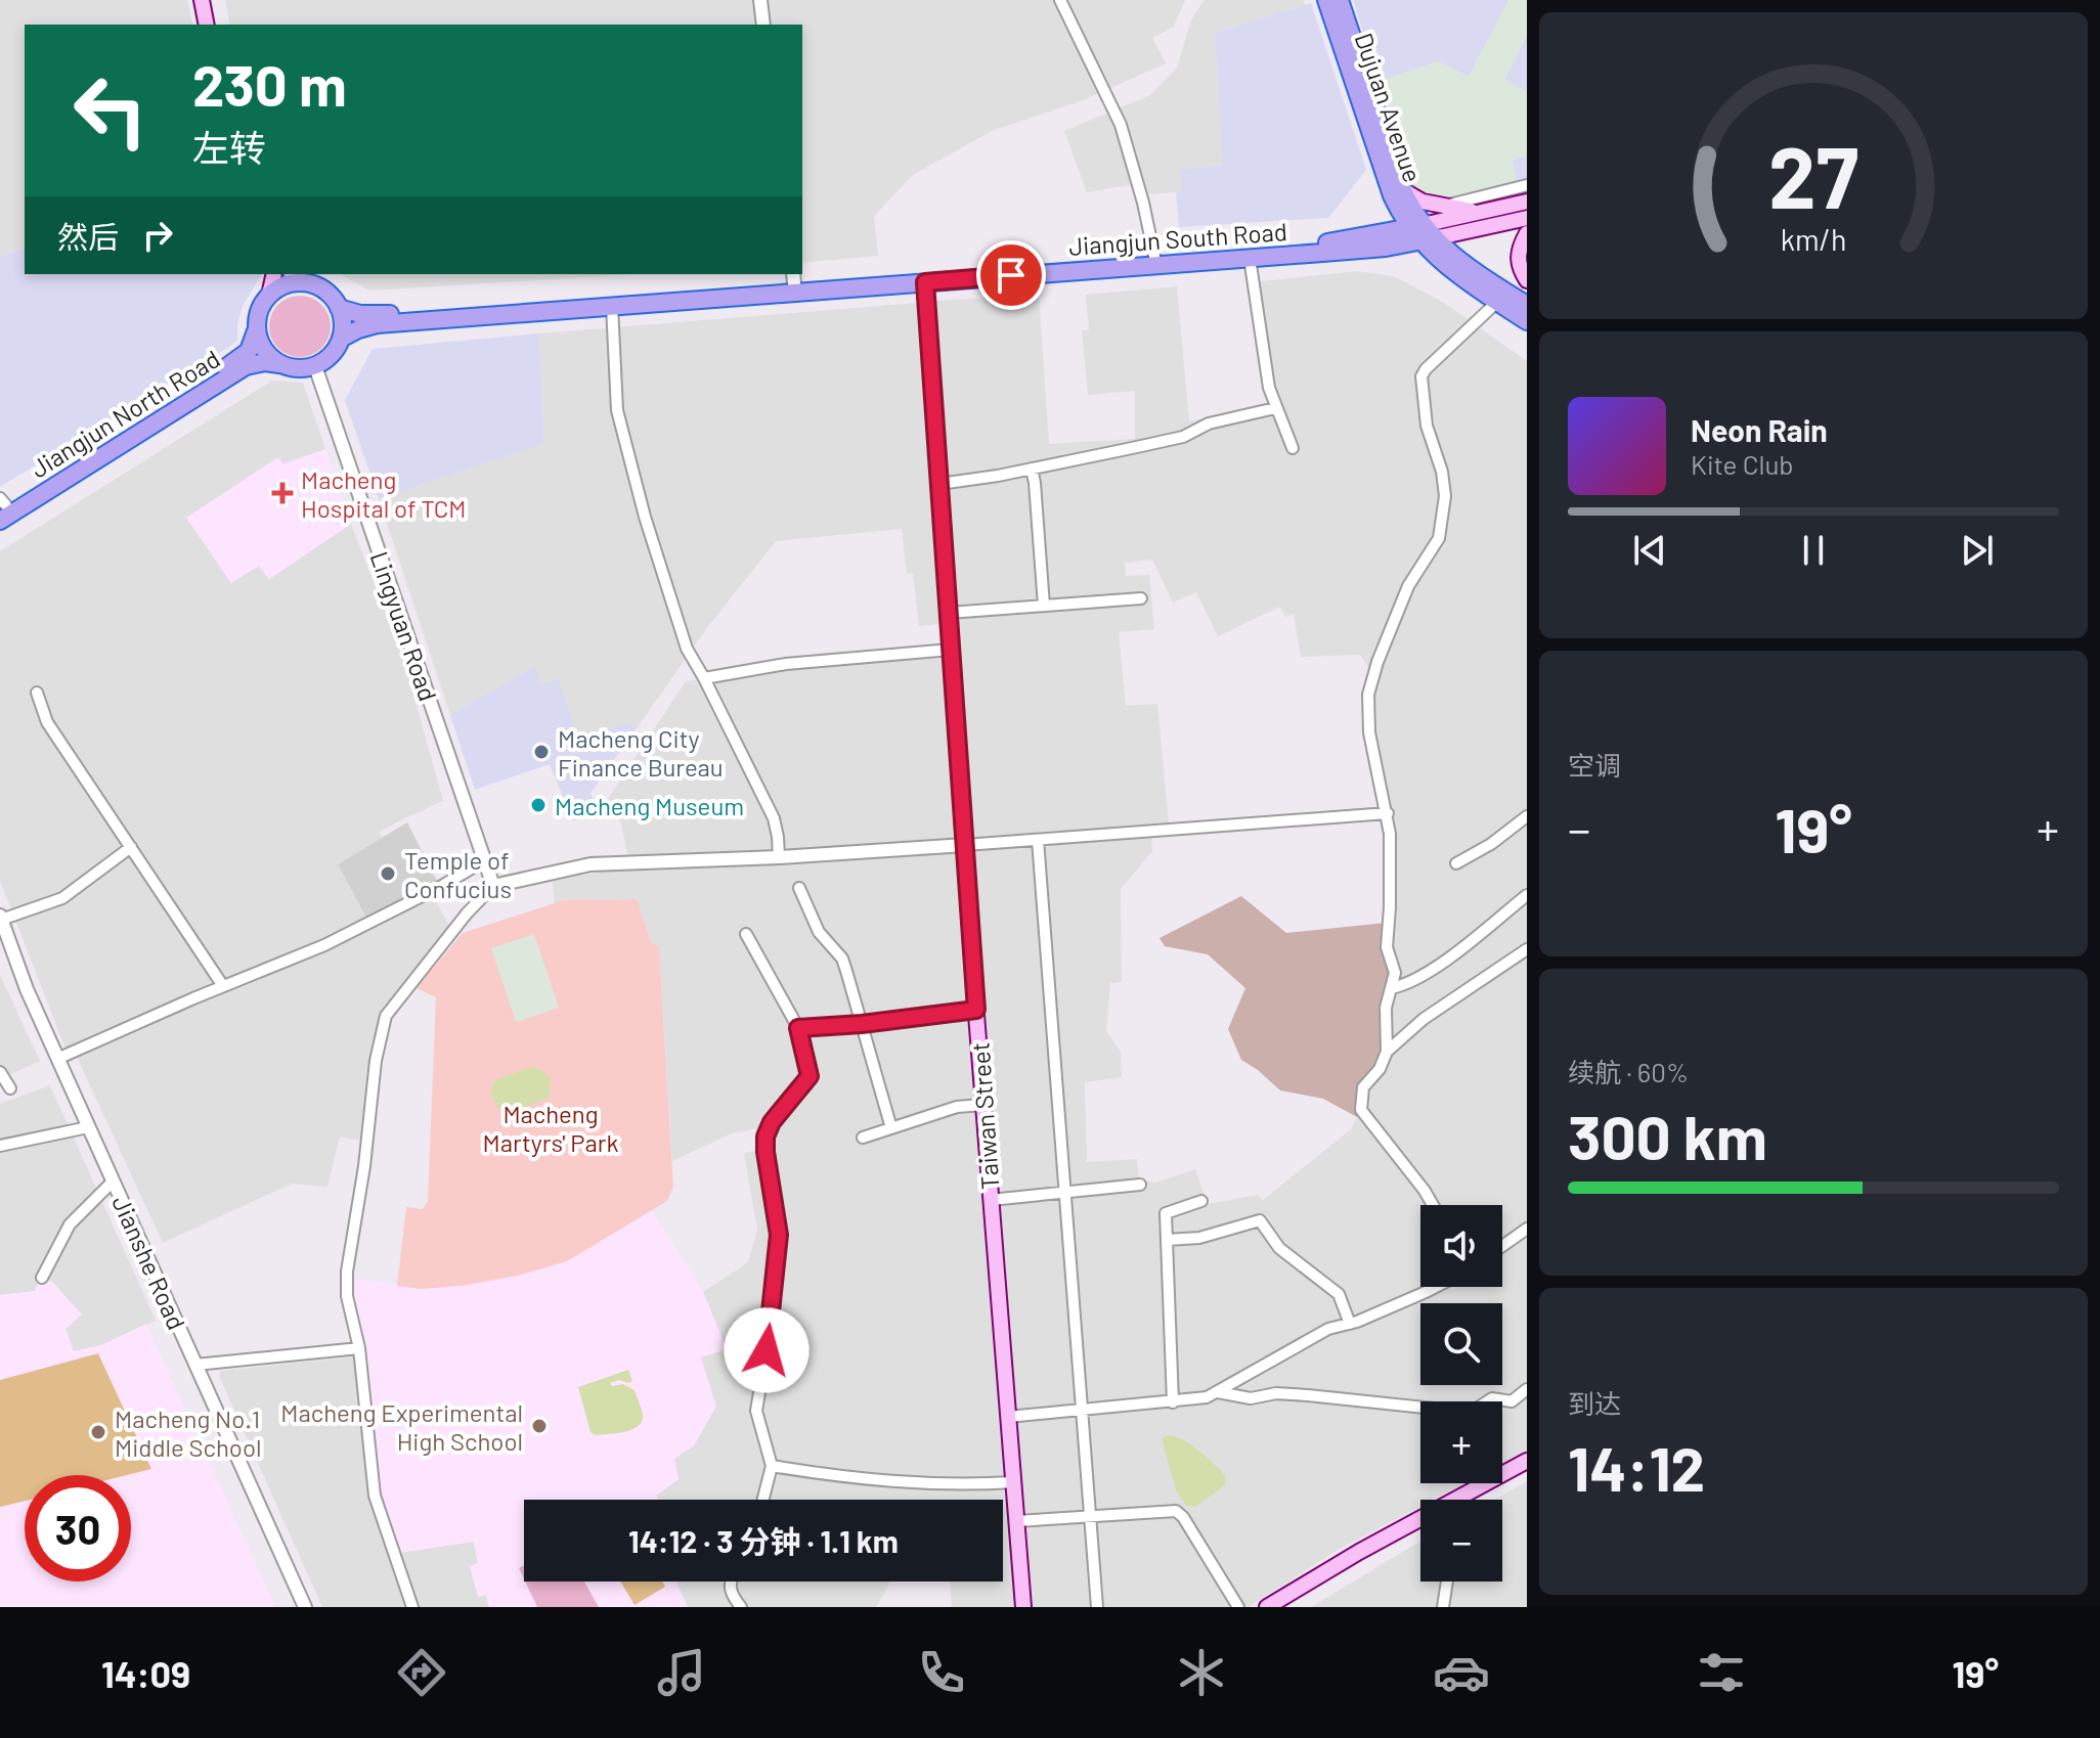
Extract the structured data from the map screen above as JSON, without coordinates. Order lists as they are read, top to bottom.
{
  "streets": {
    "highway": ["Dujuan Avenue", "Jiangjun South Road", "Jiangjun North Road"],
    "main road": ["Taiwan Street"],
    "street": ["Lingyuan Road", "Jianshe Road"]
  },
  "crossings": [
    ["Dujuan Avenue", "Jiangjun South Road"],
    ["Jiangjun South Road", "Jiangjun North Road"],
    ["Jiangjun South Road", "Lingyuan Road"],
    ["Jiangjun South Road", "Taiwan Street"],
    ["Jiangjun North Road", "Lingyuan Road"]
  ],
  "parks": ["Macheng Martyrs' Park"],
  "places": {
    "health": ["Macheng Hospital of TCM"],
    "other": [
      "Macheng City Finance Bureau",
      "Macheng Museum",
      "Temple of Confucius",
      "Macheng Experimental High School",
      "Macheng No.1 Middle School"
    ]
  },
  "page": {
    "turn": ["230 m", "左转"],
    "then": "然后",
    "song": ["Neon Rain", "Kite Club"],
    "tile": [
      "空调",
      ["续航 · 60%", "300 km"],
      ["到达", "14:12"]
    ],
    "heat": ["−", "19°", "+"],
    "map_buttons": ["+", "−"],
    "limit": "30",
    "trip": "14:12 · 3 分钟 · 1.1 km",
    "tabs": ["14:09", "19°"],
    "gauge": ["27", "km/h"]
  }
}
